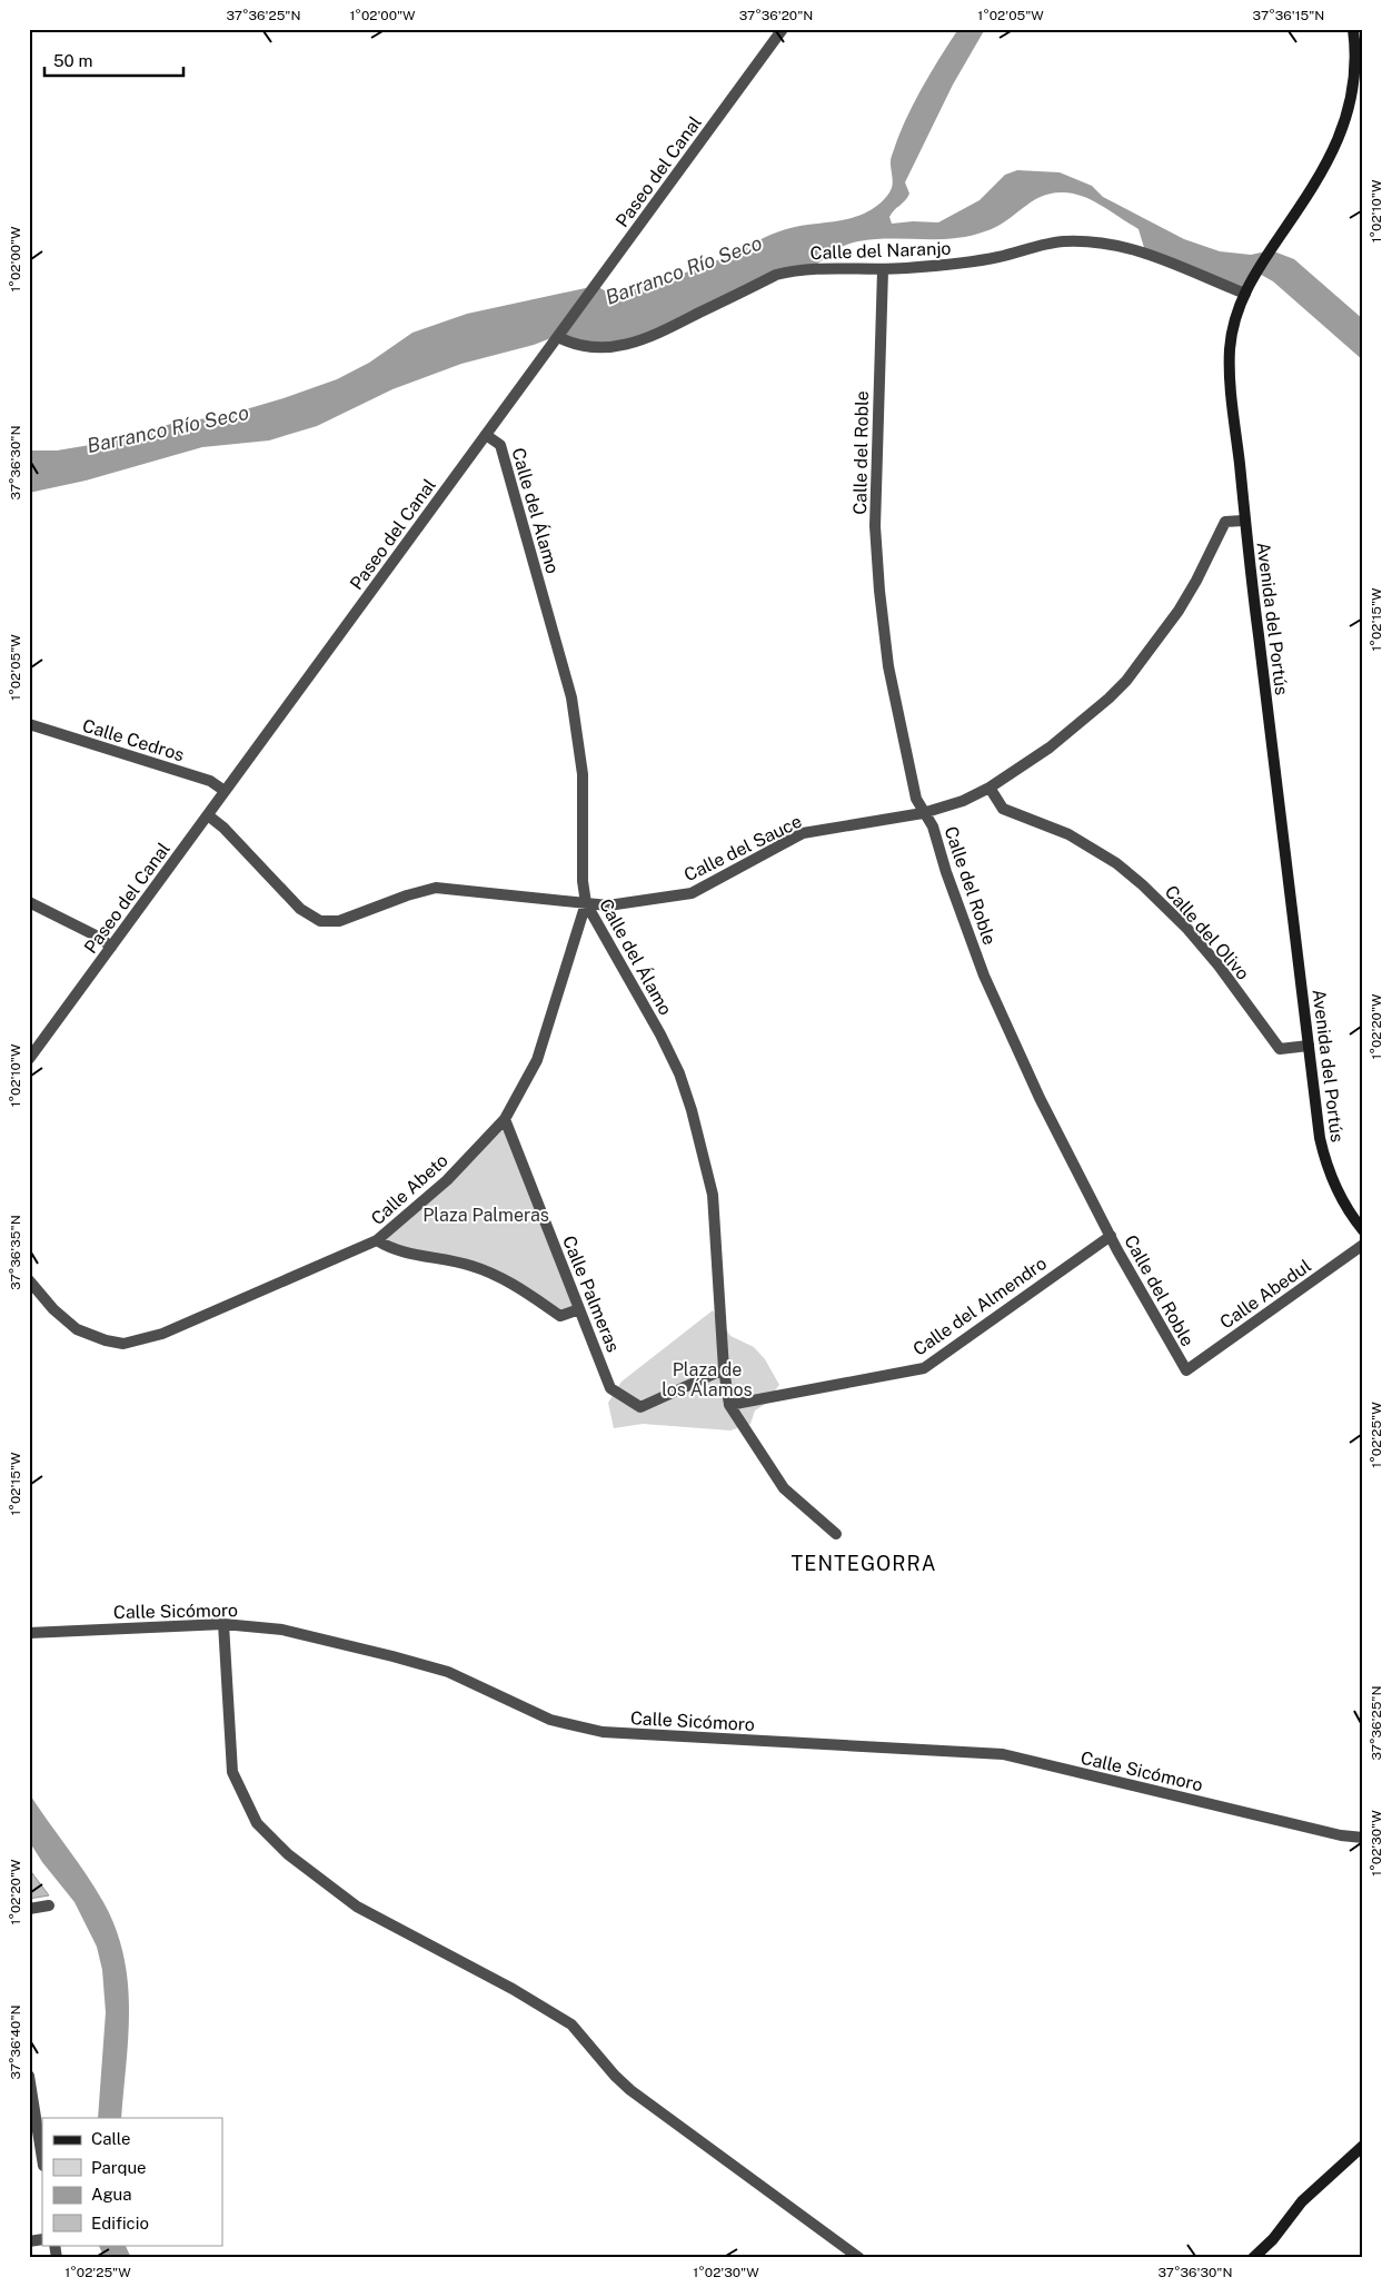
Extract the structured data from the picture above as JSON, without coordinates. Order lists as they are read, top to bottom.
{
  "streets": {
    "main road": ["Avenida del Portús"],
    "street": [
      "Paseo del Canal",
      "Calle del Naranjo",
      "Calle del Roble",
      "Calle del Álamo",
      "Calle Cedros",
      "Calle del Sauce",
      "Calle del Olivo",
      "Calle Abeto",
      "Calle Palmeras",
      "Calle Abedul",
      "Calle del Almendro",
      "Calle Sicómoro"
    ]
  },
  "crossings": [
    ["Paseo del Canal", "Calle del Naranjo"],
    ["Paseo del Canal", "Calle del Álamo"],
    ["Paseo del Canal", "Calle Cedros"],
    ["Paseo del Canal", "Calle del Sauce"],
    ["Calle del Naranjo", "Calle del Roble"],
    ["Calle del Naranjo", "Avenida del Portús"],
    ["Calle del Roble", "Calle del Sauce"],
    ["Calle del Roble", "Calle Abedul"],
    ["Calle del Roble", "Calle del Almendro"],
    ["Calle del Álamo", "Calle del Sauce"],
    ["Calle del Álamo", "Calle Abeto"],
    ["Calle del Álamo", "Calle Palmeras"],
    ["Avenida del Portús", "Calle del Sauce"],
    ["Avenida del Portús", "Calle del Olivo"],
    ["Calle del Sauce", "Calle del Olivo"],
    ["Calle del Sauce", "Calle Abeto"],
    ["Calle Abeto", "Calle Palmeras"]
  ],
  "districts": ["TENTEGORRA"],
  "water": ["Barranco Río Seco"],
  "parks": ["Plaza Palmeras", "Plaza de los Álamos"],
  "legend": [
    "Calle",
    "Parque",
    "Agua",
    "Edificio"
  ],
  "scale_bar": "50 m",
  "coordinates": [
    "37°36'25\"N",
    "1°02'00\"W",
    "37°36'20\"N",
    "1°02'05\"W",
    "37°36'15\"N",
    "1°02'10\"W",
    "37°36'30\"N",
    "1°02'15\"W",
    "1°02'20\"W",
    "37°36'35\"N",
    "1°02'25\"W",
    "1°02'30\"W",
    "37°36'40\"N"
  ]
}
